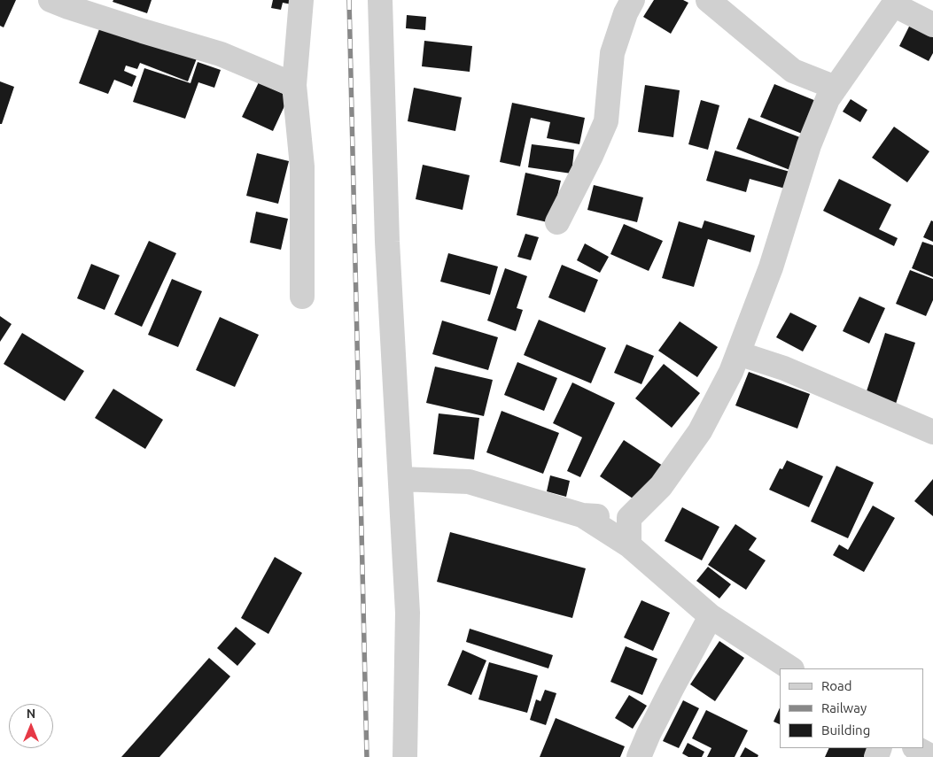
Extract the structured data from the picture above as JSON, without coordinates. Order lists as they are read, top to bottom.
{
  "legend": ["Road", "Railway", "Building"],
  "north": "top"
}
